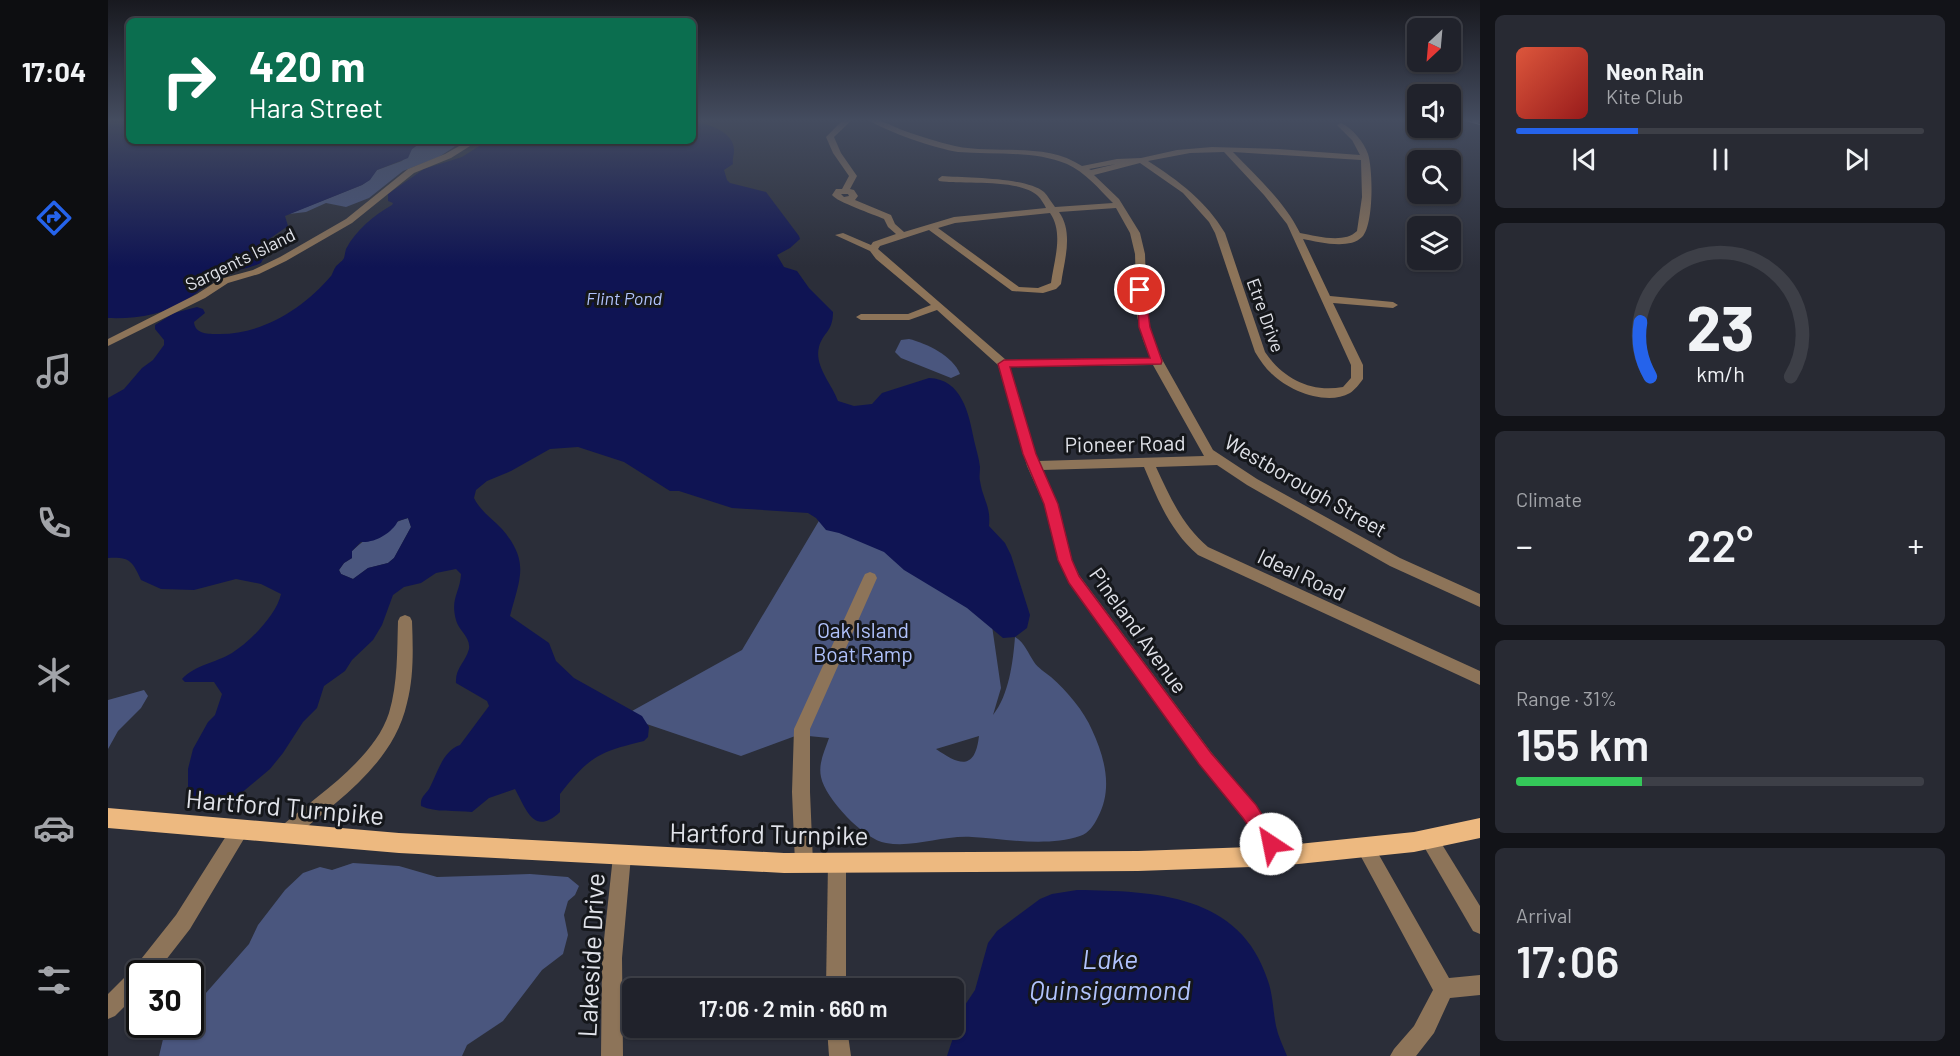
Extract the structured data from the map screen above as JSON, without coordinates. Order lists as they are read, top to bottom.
{
  "streets": {
    "main road": ["Hartford Turnpike"],
    "street": [
      "Sargents Island",
      "Etre Drive",
      "Pioneer Road",
      "Westborough Street",
      "Ideal Road",
      "Pineland Avenue",
      "Lakeside Drive"
    ]
  },
  "crossings": [
    ["Pioneer Road", "Westborough Street"],
    ["Pioneer Road", "Ideal Road"],
    ["Pioneer Road", "Pineland Avenue"],
    ["Pineland Avenue", "Hartford Turnpike"],
    ["Hartford Turnpike", "Lakeside Drive"]
  ],
  "water": ["Flint Pond", "Lake Quinsigamond"],
  "parks": ["Oak Island Boat Ramp"],
  "north": "bottom left",
  "page": {
    "tabs": "17:04",
    "turn": ["420 m", "Hara Street"],
    "song": ["Neon Rain", "Kite Club"],
    "tile": [
      "Climate",
      ["Range · 31%", "155 km"],
      ["Arrival", "17:06"]
    ],
    "heat": ["−", "22°", "+"],
    "limit": "30",
    "trip": "17:06 · 2 min · 660 m",
    "gauge": ["23", "km/h"]
  }
}
